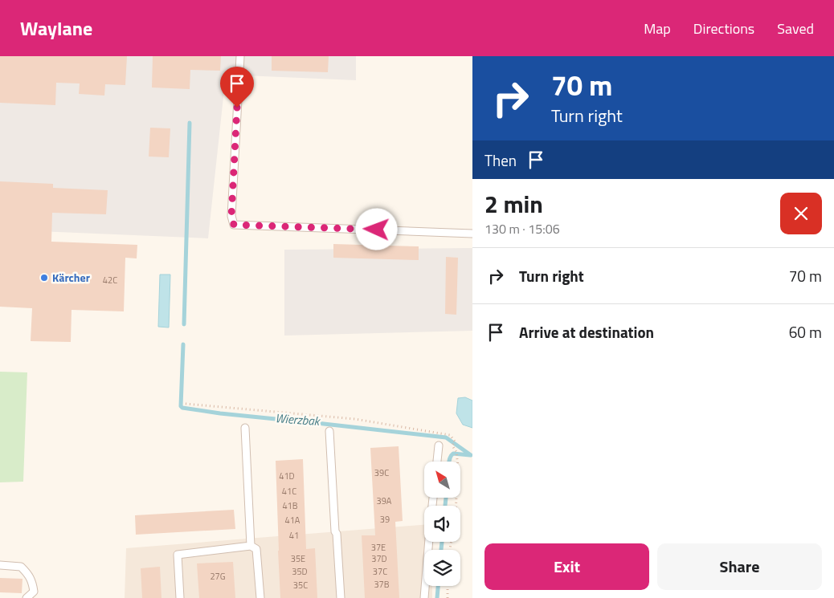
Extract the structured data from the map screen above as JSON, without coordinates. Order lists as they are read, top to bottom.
{
  "water": ["Wierzbak"],
  "places": ["Kärcher"],
  "house_numbers": [
    "42C",
    "39C",
    "41D",
    "41C",
    "39A",
    "41B",
    "39",
    "41A",
    "41",
    "37E",
    "35E",
    "37D",
    "35D",
    "37C",
    "27G",
    "37B",
    "35C"
  ],
  "north": "top left",
  "page": {
    "header": "Waylane",
    "nav": ["Map", "Directions", "Saved"],
    "turn": ["70 m", "Turn right"],
    "then": "Then",
    "heading": ["2 min", "130 m · 15:06"],
    "list": [
      {
        "name": "Turn right",
        "value": "70 m"
      },
      {
        "name": "Arrive at destination",
        "value": "60 m"
      }
    ],
    "buttons": ["Exit", "Share"]
  }
}
